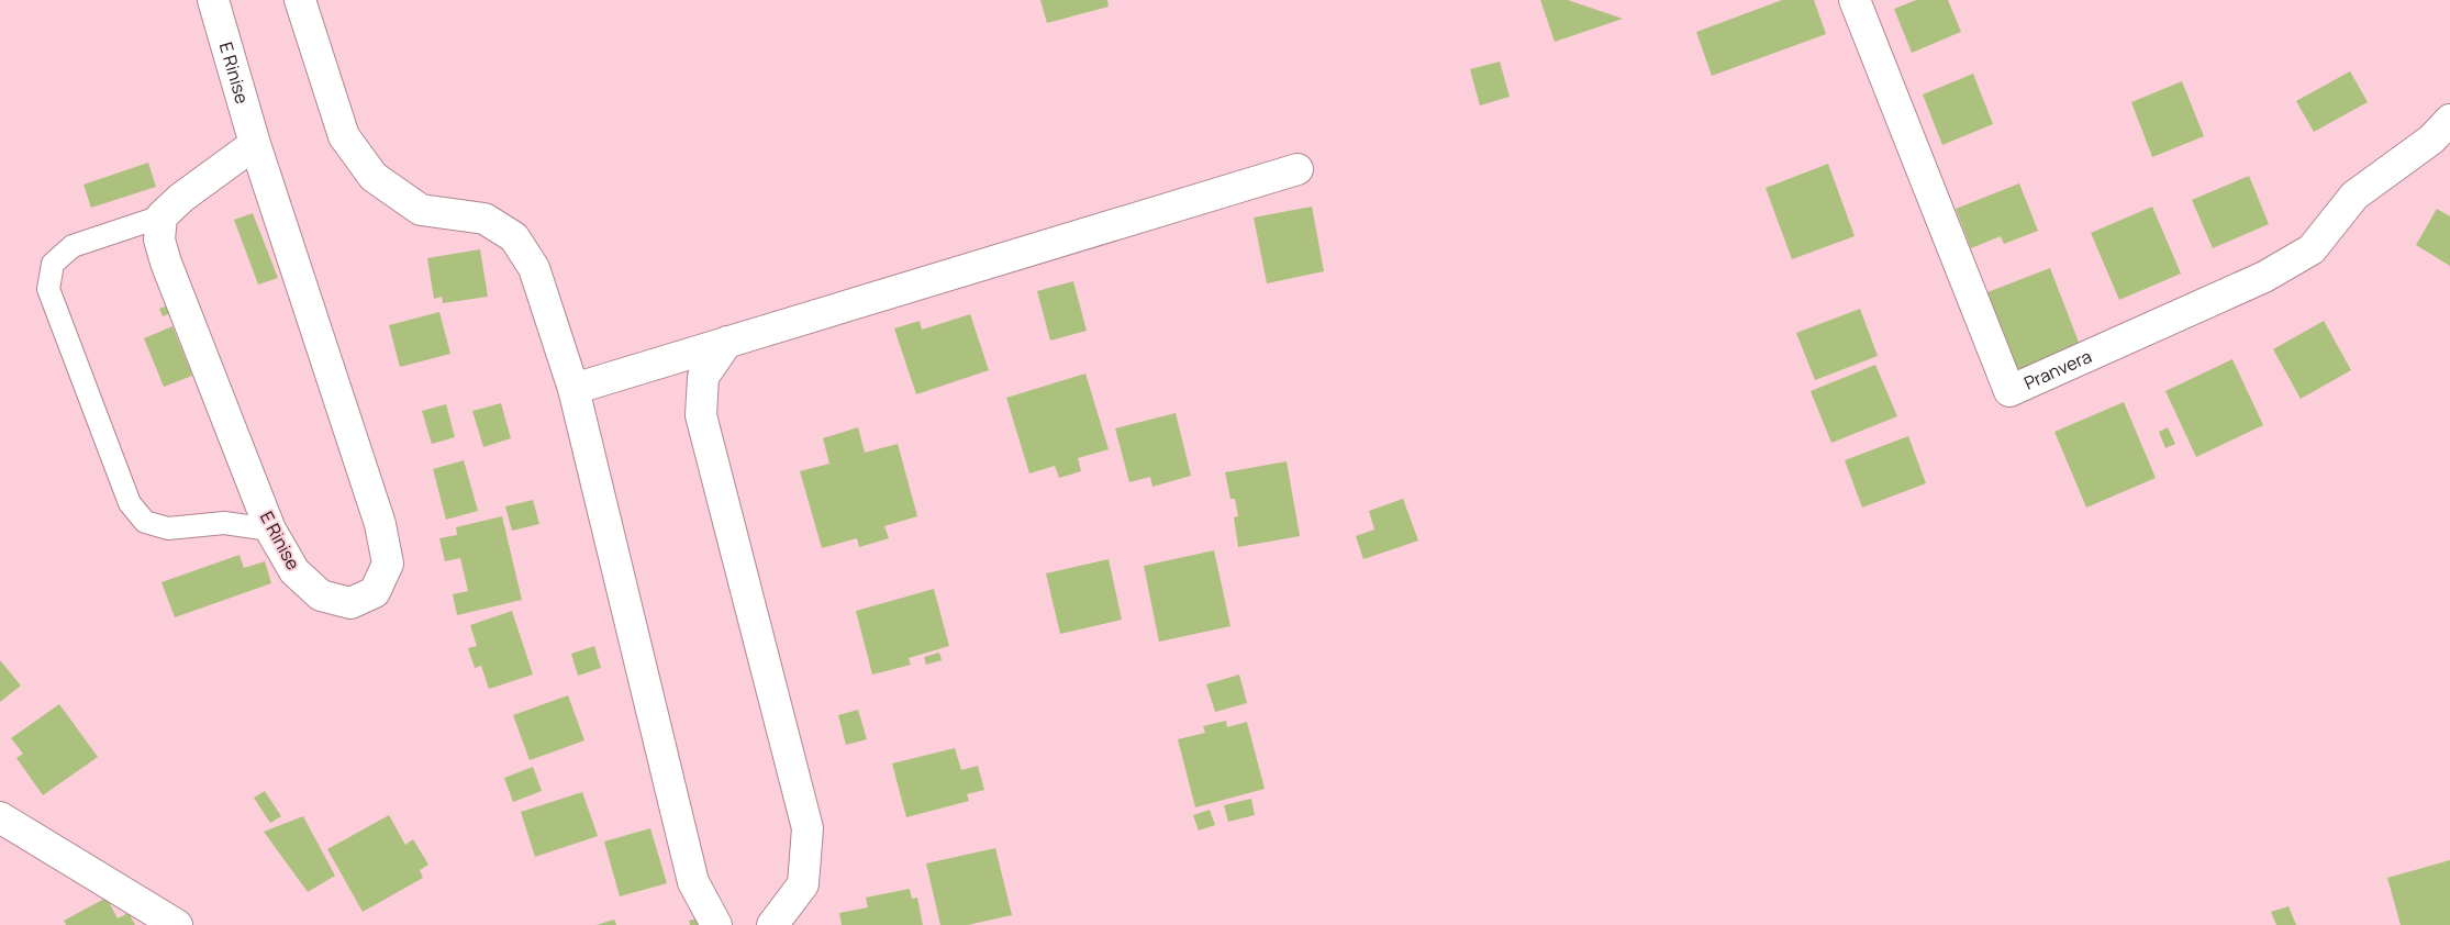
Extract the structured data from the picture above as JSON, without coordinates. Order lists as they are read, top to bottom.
{
  "streets": {
    "street": ["E Rinise", "Pranvera"]
  }
}
